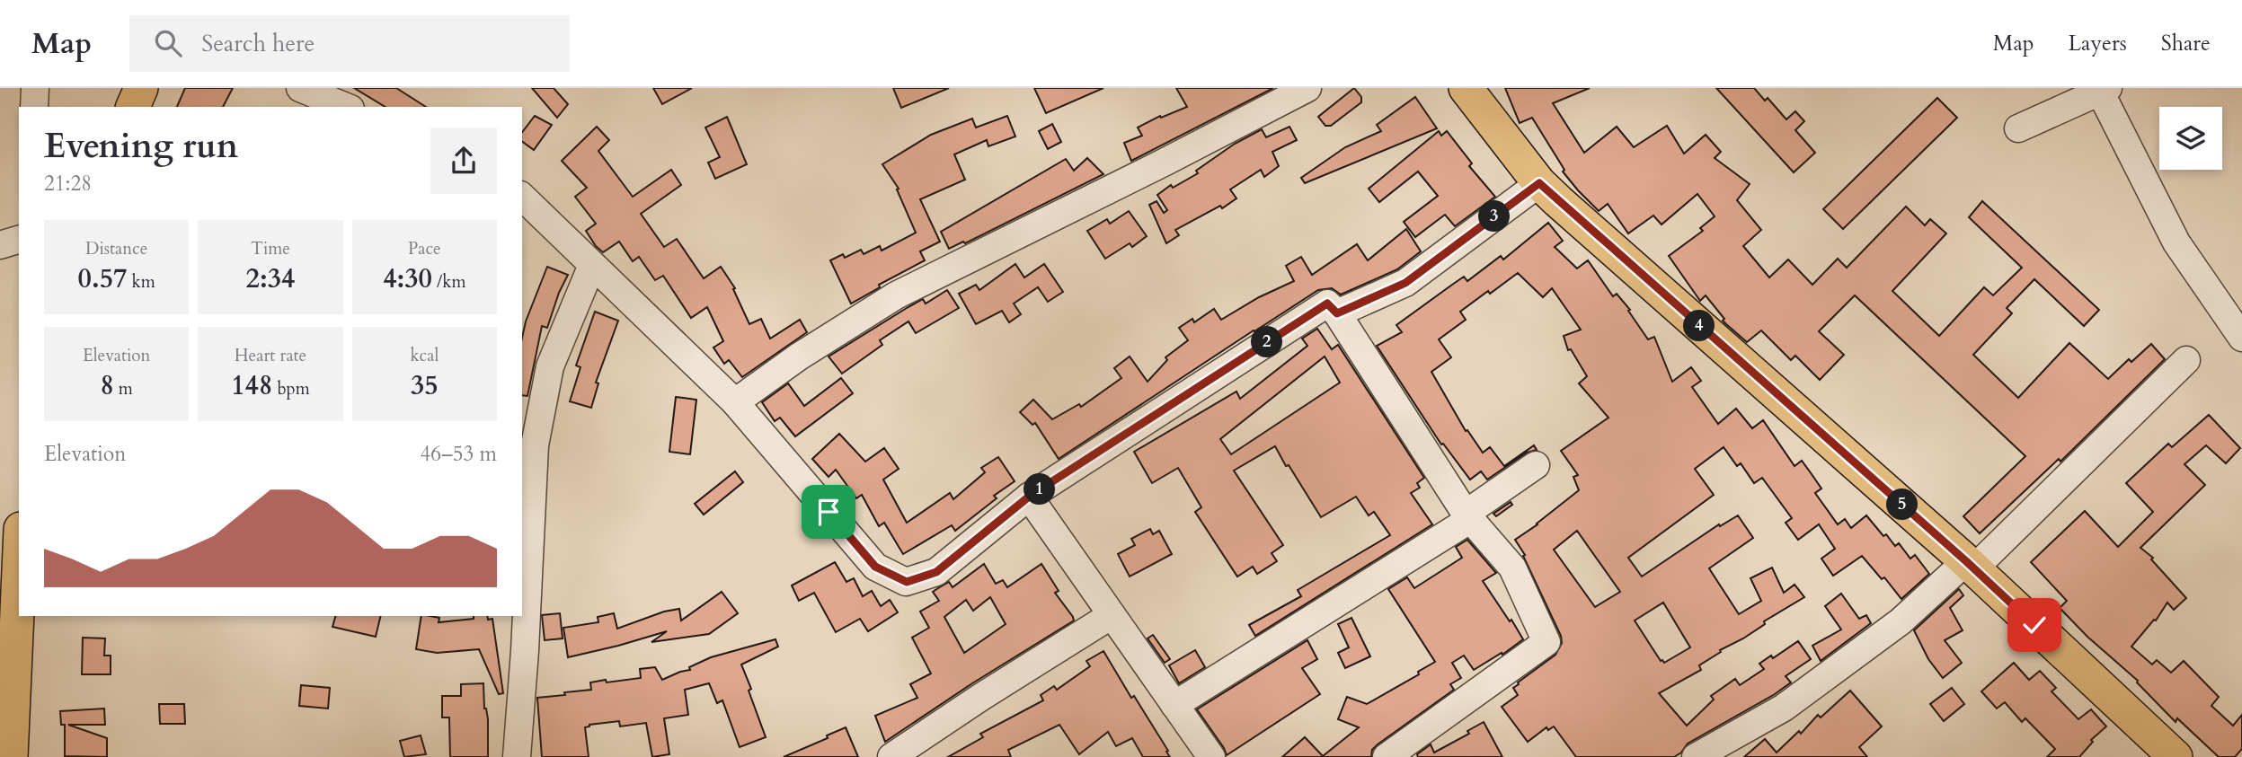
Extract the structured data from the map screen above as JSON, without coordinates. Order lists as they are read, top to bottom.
{
  "page": {
    "header": "Map",
    "search": "Search here",
    "nav": ["Map", "Layers", "Share"],
    "heading": ["Evening run", "21:28"],
    "pins": [
      "3",
      "4",
      "2",
      "1",
      "5"
    ],
    "stats": [
      ["Distance", "0.57 km"],
      ["Time", "2:34"],
      ["Pace", "4:30 /km"],
      ["Elevation", "8 m"],
      ["Heart rate", "148 bpm"],
      ["kcal", "35"]
    ],
    "chart": ["Elevation", "46–53 m"]
  }
}
